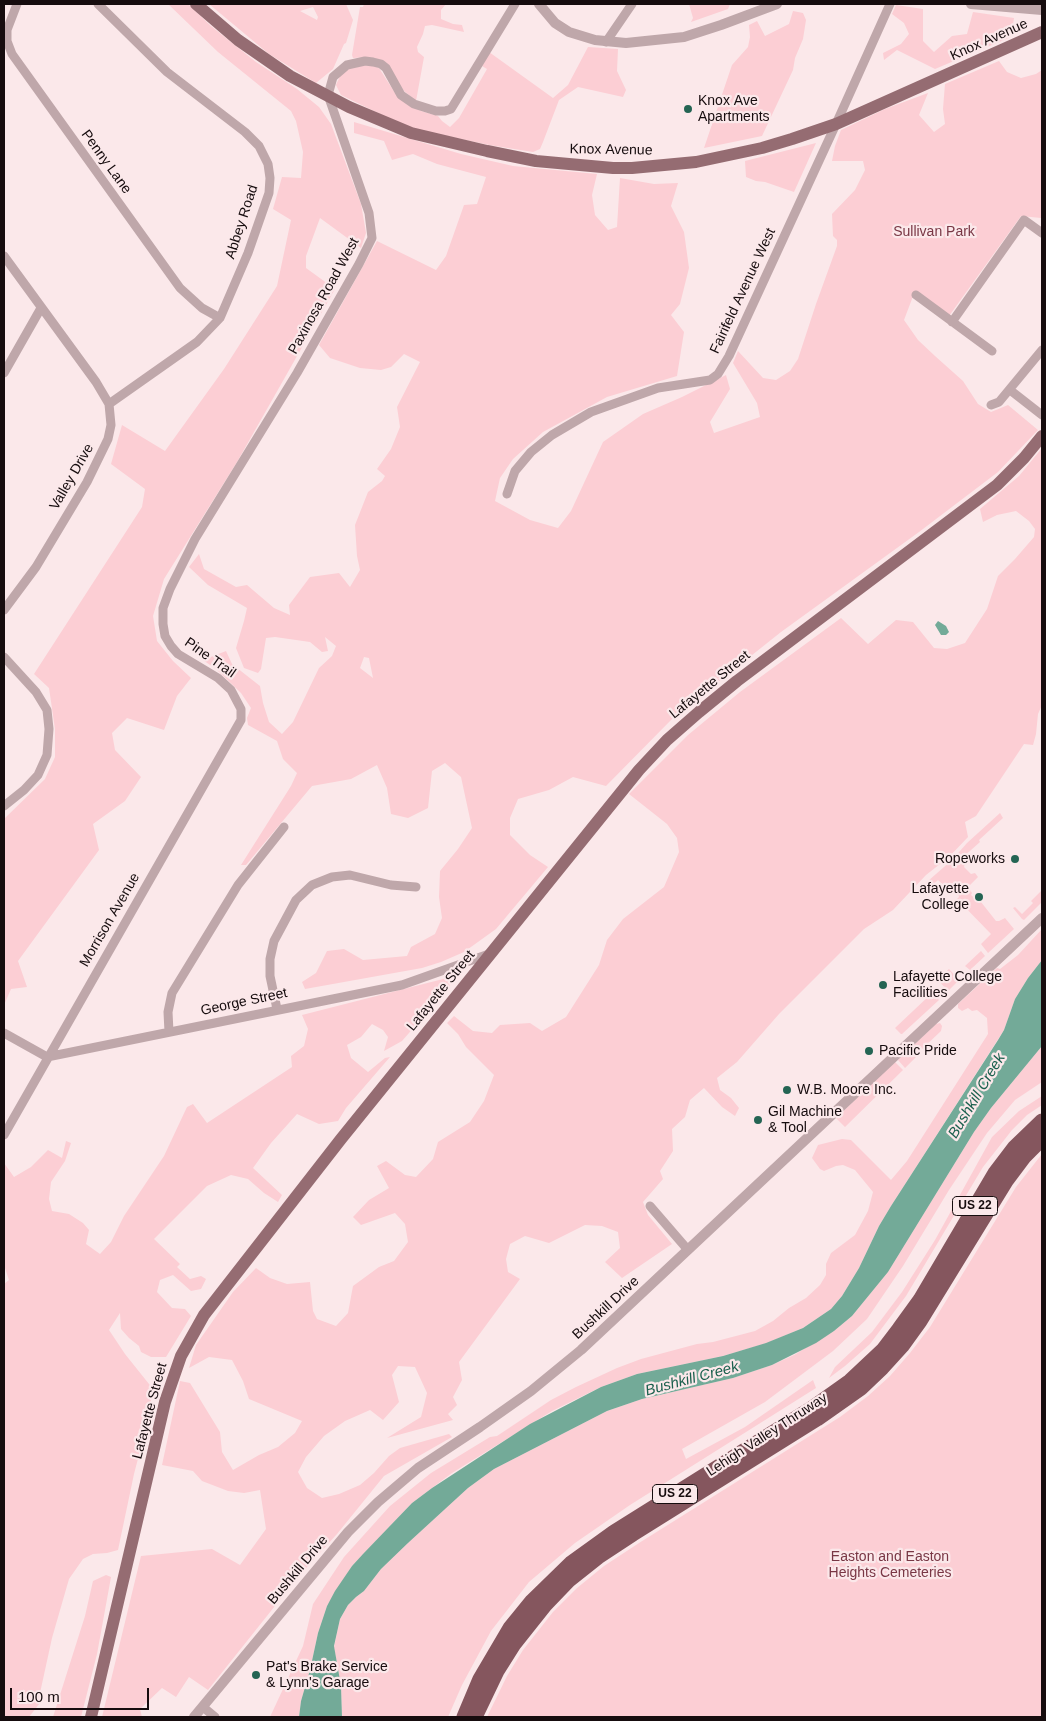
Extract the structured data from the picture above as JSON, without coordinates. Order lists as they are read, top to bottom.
{
  "streets": {
    "highway": ["US 22", "Lehigh Valley Thruway"],
    "main road": ["Knox Avenue", "Lafayette Street"],
    "street": [
      "Penny Lane",
      "Abbey Road",
      "Fairifeld Avenue West",
      "Paxinosa Road West",
      "Valley Drive",
      "Pine Trail",
      "Morrison Avenue",
      "George Street",
      "Bushkill Drive"
    ]
  },
  "crossings": [
    ["Knox Avenue", "Fairifeld Avenue West"],
    ["Knox Avenue", "Paxinosa Road West"],
    ["Penny Lane", "Abbey Road"],
    ["Abbey Road", "Valley Drive"],
    ["Paxinosa Road West", "Pine Trail"],
    ["Pine Trail", "Morrison Avenue"],
    ["Lafayette Street", "George Street"],
    ["Morrison Avenue", "George Street"]
  ],
  "water": ["Bushkill Creek"],
  "parks": ["Sullivan Park", "Easton and Easton Heights Cemeteries"],
  "places": [
    "Knox Ave Apartments",
    "Ropeworks",
    "Lafayette College",
    "Lafayette College Facilities",
    "Pacific Pride",
    "W.B. Moore Inc.",
    "Gil Machine & Tool",
    "Pat's Brake Service & Lynn's Garage"
  ],
  "scale_bar": "100 m"
}
